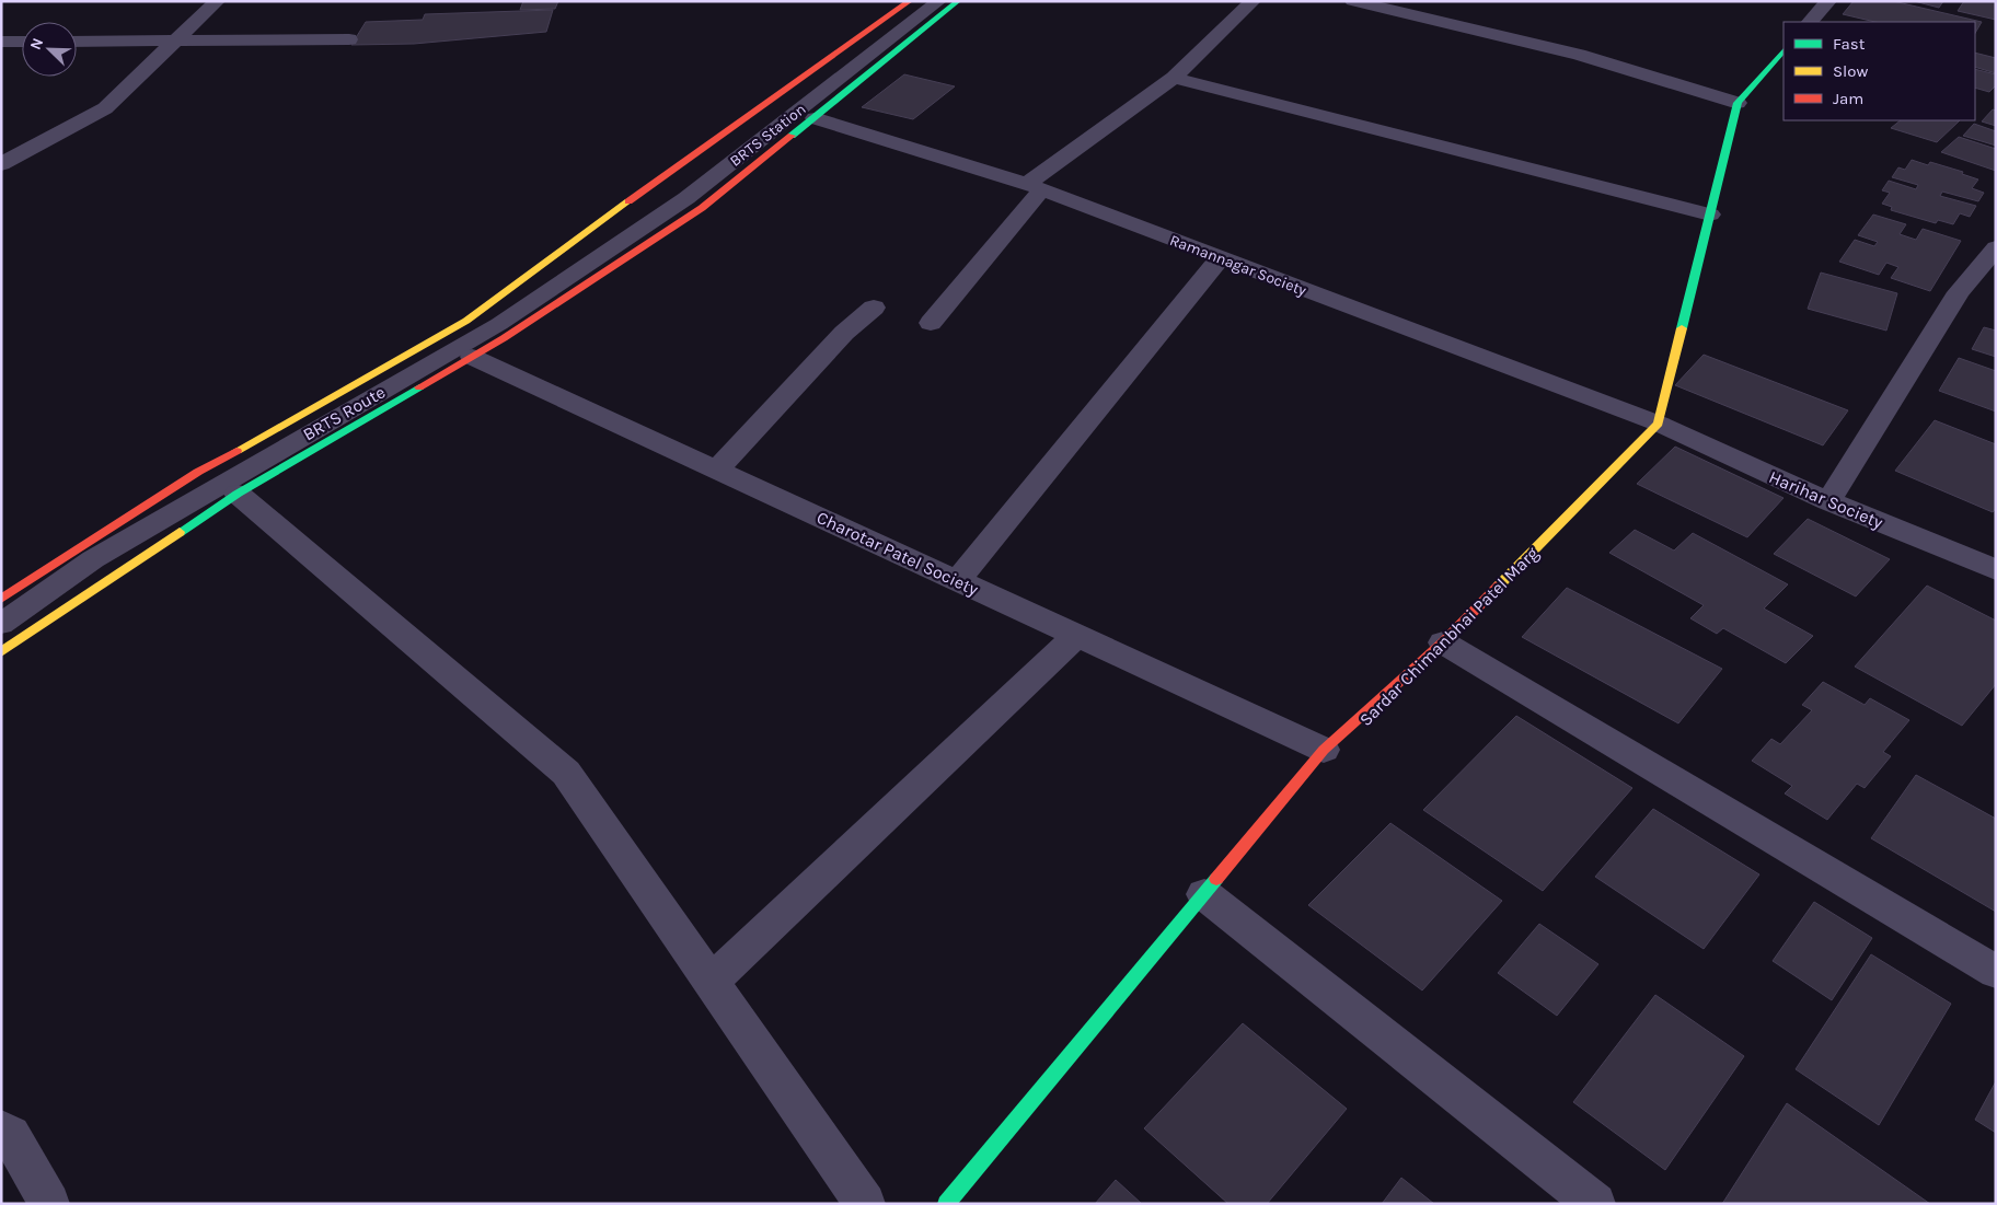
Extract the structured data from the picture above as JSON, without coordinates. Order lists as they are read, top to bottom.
{
  "streets": {
    "street": [
      "Ramannagar Society",
      "Harihar Society",
      "Charotar Patel Society",
      "Sardar Chimanbhai Patel Marg"
    ],
    "lane": ["BRTS Station", "BRTS Route"]
  },
  "crossings": [
    ["BRTS Station", "BRTS Route"],
    ["Ramannagar Society", "Harihar Society"]
  ],
  "legend": ["Fast", "Slow", "Jam"],
  "north": "top left"
}
